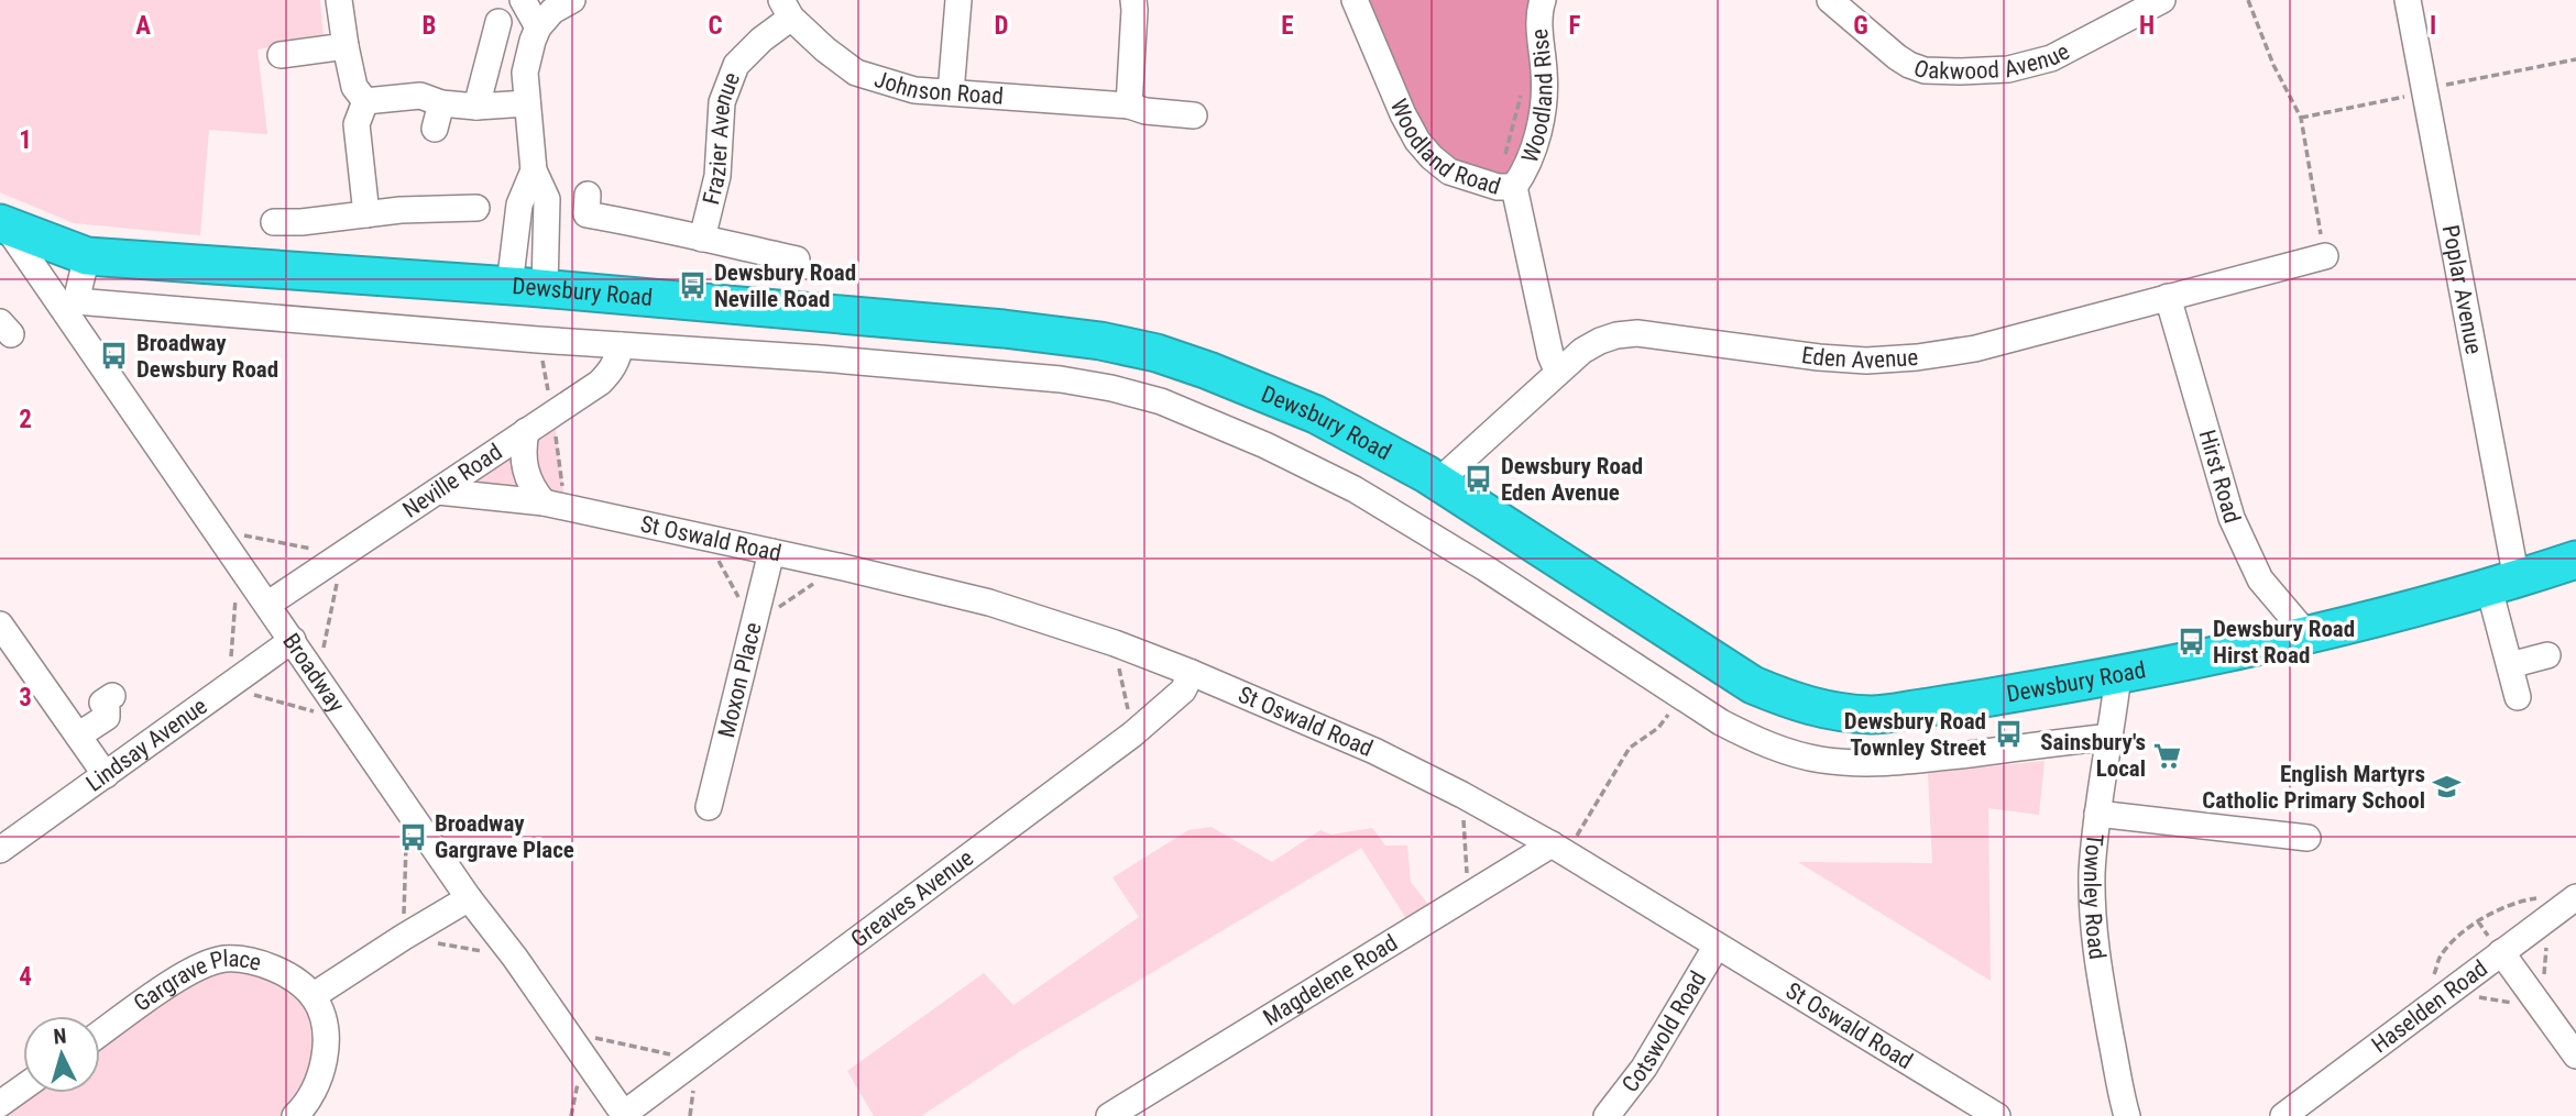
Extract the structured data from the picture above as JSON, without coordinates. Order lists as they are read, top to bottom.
{
  "streets": {
    "highway": ["Dewsbury Road"],
    "street": [
      "Oakwood Avenue",
      "Johnson Road",
      "Woodland Rise",
      "Woodland Road",
      "Frazier Avenue",
      "Poplar Avenue",
      "Eden Avenue",
      "Hirst Road",
      "Neville Road",
      "St Oswald Road",
      "Broadway",
      "Moxon Place",
      "Lindsay Avenue",
      "Townley Road",
      "Greaves Avenue",
      "Magdelene Road",
      "Gargrave Place",
      "Haselden Road",
      "Cotswold Road"
    ]
  },
  "crossings": [
    ["Johnson Road", "Frazier Avenue"],
    ["Woodland Rise", "Woodland Road"],
    ["Woodland Road", "Eden Avenue"],
    ["Poplar Avenue", "Dewsbury Road"],
    ["Dewsbury Road", "Eden Avenue"],
    ["Dewsbury Road", "Hirst Road"],
    ["Dewsbury Road", "Neville Road"],
    ["Dewsbury Road", "Broadway"],
    ["Dewsbury Road", "Townley Road"],
    ["Eden Avenue", "Hirst Road"],
    ["Neville Road", "St Oswald Road"],
    ["Neville Road", "Broadway"],
    ["St Oswald Road", "Moxon Place"],
    ["St Oswald Road", "Greaves Avenue"],
    ["St Oswald Road", "Magdelene Road"],
    ["St Oswald Road", "Cotswold Road"],
    ["Broadway", "Lindsay Avenue"],
    ["Broadway", "Greaves Avenue"]
  ],
  "places": {
    "bus stop": [
      "Dewsbury Road Neville Road",
      "Broadway Dewsbury Road",
      "Dewsbury Road Eden Avenue",
      "Dewsbury Road Hirst Road",
      "Dewsbury Road Townley Street",
      "Broadway Gargrave Place"
    ],
    "supermarket": ["Sainsbury's Local"],
    "school or university": ["English Martyrs Catholic Primary School"]
  },
  "north": "top",
  "grid": {
    "columns": [
      "A",
      "B",
      "C",
      "D",
      "E",
      "F",
      "G",
      "H",
      "I"
    ],
    "rows": [
      "1",
      "2",
      "3",
      "4"
    ]
  }
}
